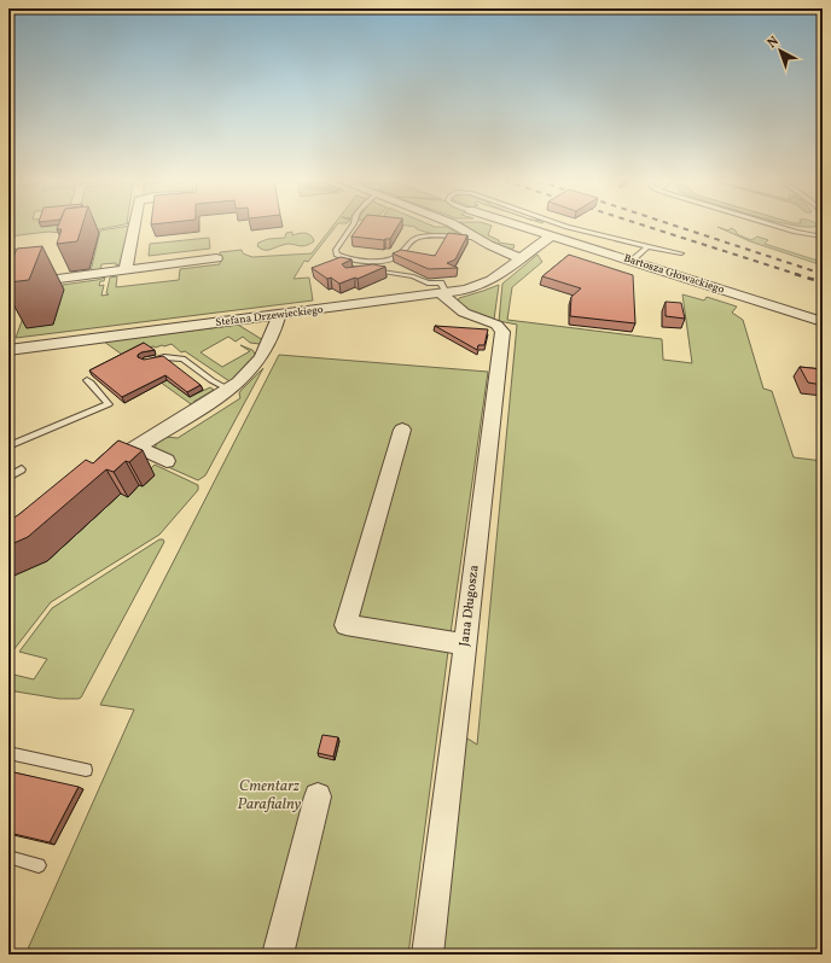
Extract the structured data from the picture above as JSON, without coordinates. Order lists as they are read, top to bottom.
{
  "streets": {
    "street": ["Bartosza Głowackiego", "Stefana Drzewieckiego", "Jana Długosza"]
  },
  "crossings": [
    ["Bartosza Głowackiego", "Stefana Drzewieckiego"],
    ["Stefana Drzewieckiego", "Jana Długosza"]
  ],
  "parks": ["Cmentarz Parafialny"],
  "north": "top left"
}
